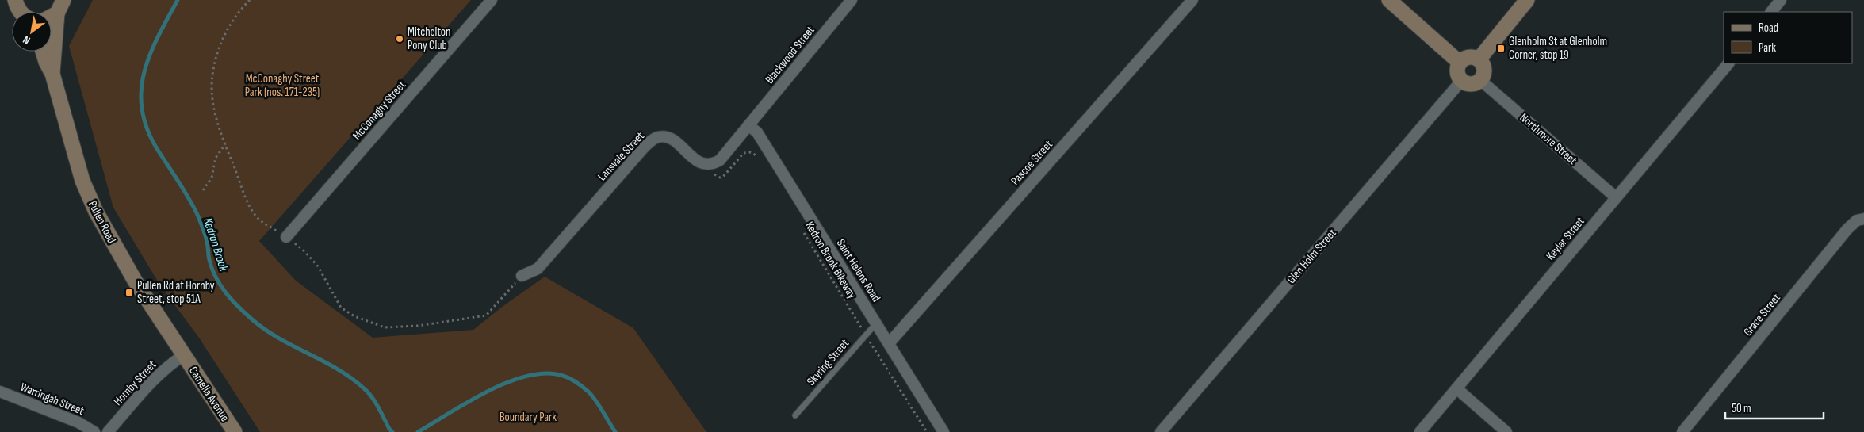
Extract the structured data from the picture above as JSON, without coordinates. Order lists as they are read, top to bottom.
{
  "streets": {
    "street": [
      "Blackwood Street",
      "McConaghy Street",
      "Northmore Street",
      "Lansvale Street",
      "Pascoe Street",
      "Pullen Road",
      "Keylar Street",
      "Glen Holm Street",
      "Saint Helens Road",
      "Grace Street",
      "Hornby Street",
      "Camelia Avenue",
      "Warringah Street"
    ],
    "lane": ["Skyring Street"],
    "path": ["Kedron Brook Bikeway"]
  },
  "crossings": [
    ["Blackwood Street", "Saint Helens Road"],
    ["Northmore Street", "Keylar Street"],
    ["Northmore Street", "Glen Holm Street"],
    ["Pascoe Street", "Saint Helens Road"],
    ["Pullen Road", "Hornby Street"],
    ["Pullen Road", "Camelia Avenue"],
    ["Kedron Brook Bikeway", "Skyring Street"],
    ["Saint Helens Road", "Skyring Street"],
    ["Hornby Street", "Camelia Avenue"]
  ],
  "water": ["Kedron Brook"],
  "parks": ["McConaghy Street Park (nos. 171-235)", "Boundary Park"],
  "places": {
    "other": ["Mitchelton Pony Club"],
    "transit": ["Glenholm St at Glenholm Corner, stop 19", "Pullen Rd at Hornby Street, stop 51A"]
  },
  "legend": ["Road", "Park"],
  "scale_bar": "50 m",
  "north": "bottom left"
}
